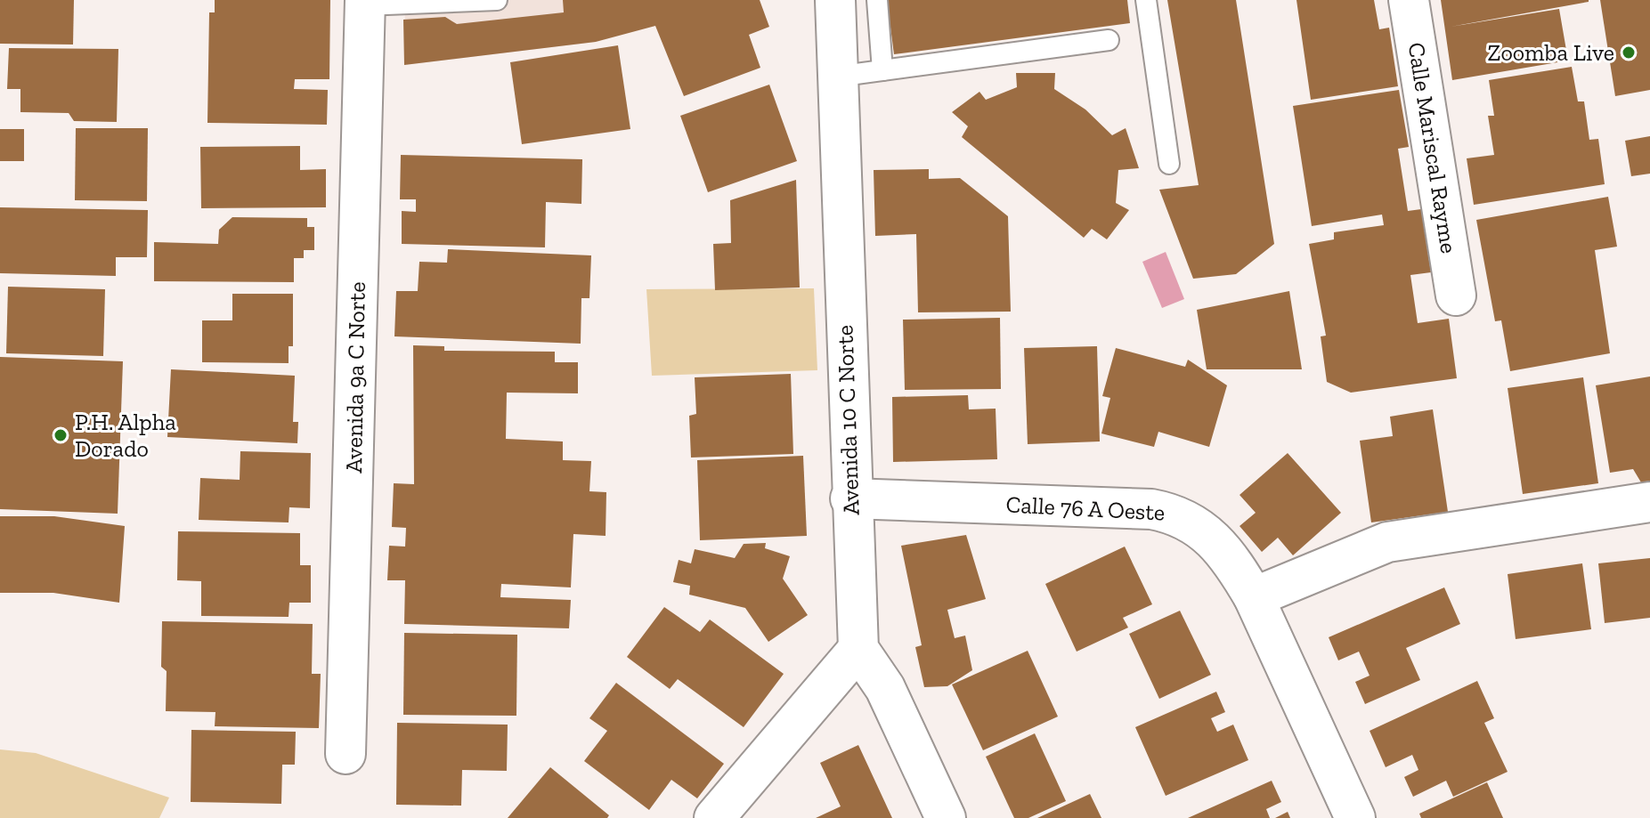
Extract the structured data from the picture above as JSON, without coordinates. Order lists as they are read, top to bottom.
{
  "streets": {
    "street": [
      "Calle Mariscal Rayme",
      "Avenida 9a C Norte",
      "Avenida 10 C Norte",
      "Calle 76 A Oeste"
    ]
  },
  "crossings": [
    ["Avenida 10 C Norte", "Calle 76 A Oeste"]
  ],
  "places": ["Zoomba Live", "P.H. Alpha Dorado"]
}
